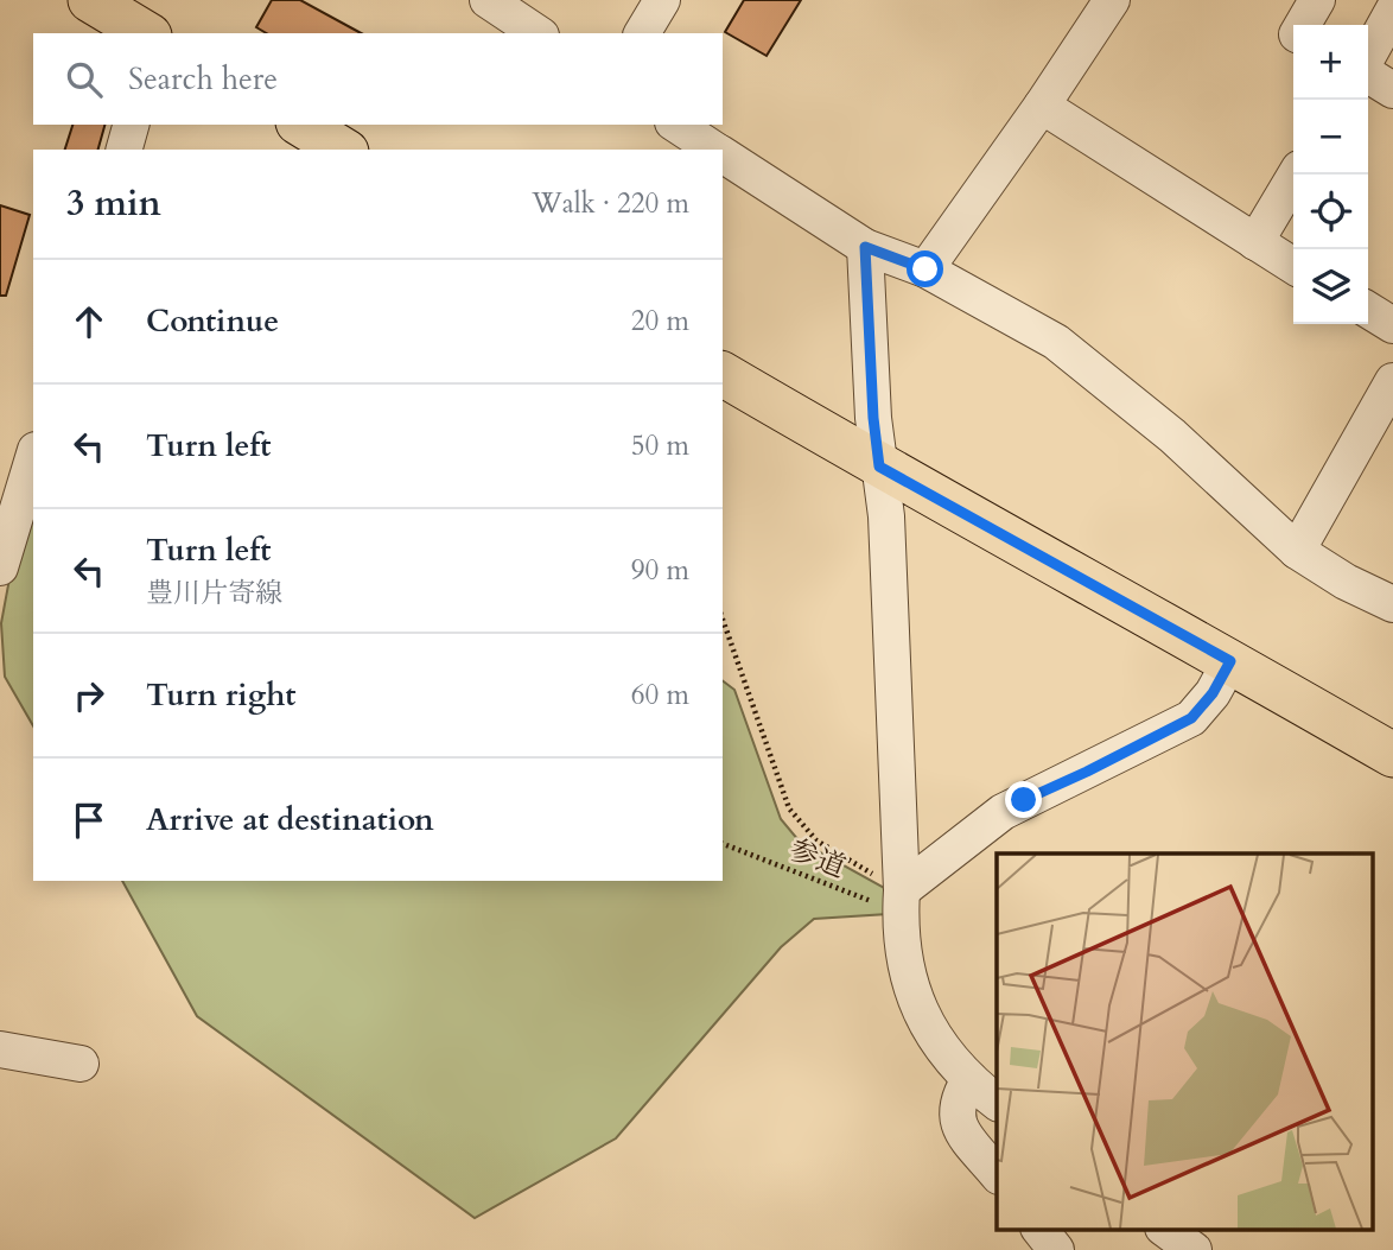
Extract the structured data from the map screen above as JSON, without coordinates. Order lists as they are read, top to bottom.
{
  "streets": {
    "path": ["参道"]
  },
  "page": {
    "map_buttons": ["+", "−"],
    "search": "Search here",
    "heading": ["3 min", "Walk · 220 m"],
    "list": [
      ["Continue", "20 m"],
      ["Turn left", "50 m"],
      ["Turn left", "豊川片寄線", "90 m"],
      ["Turn right", "60 m"],
      "Arrive at destination"
    ]
  }
}
